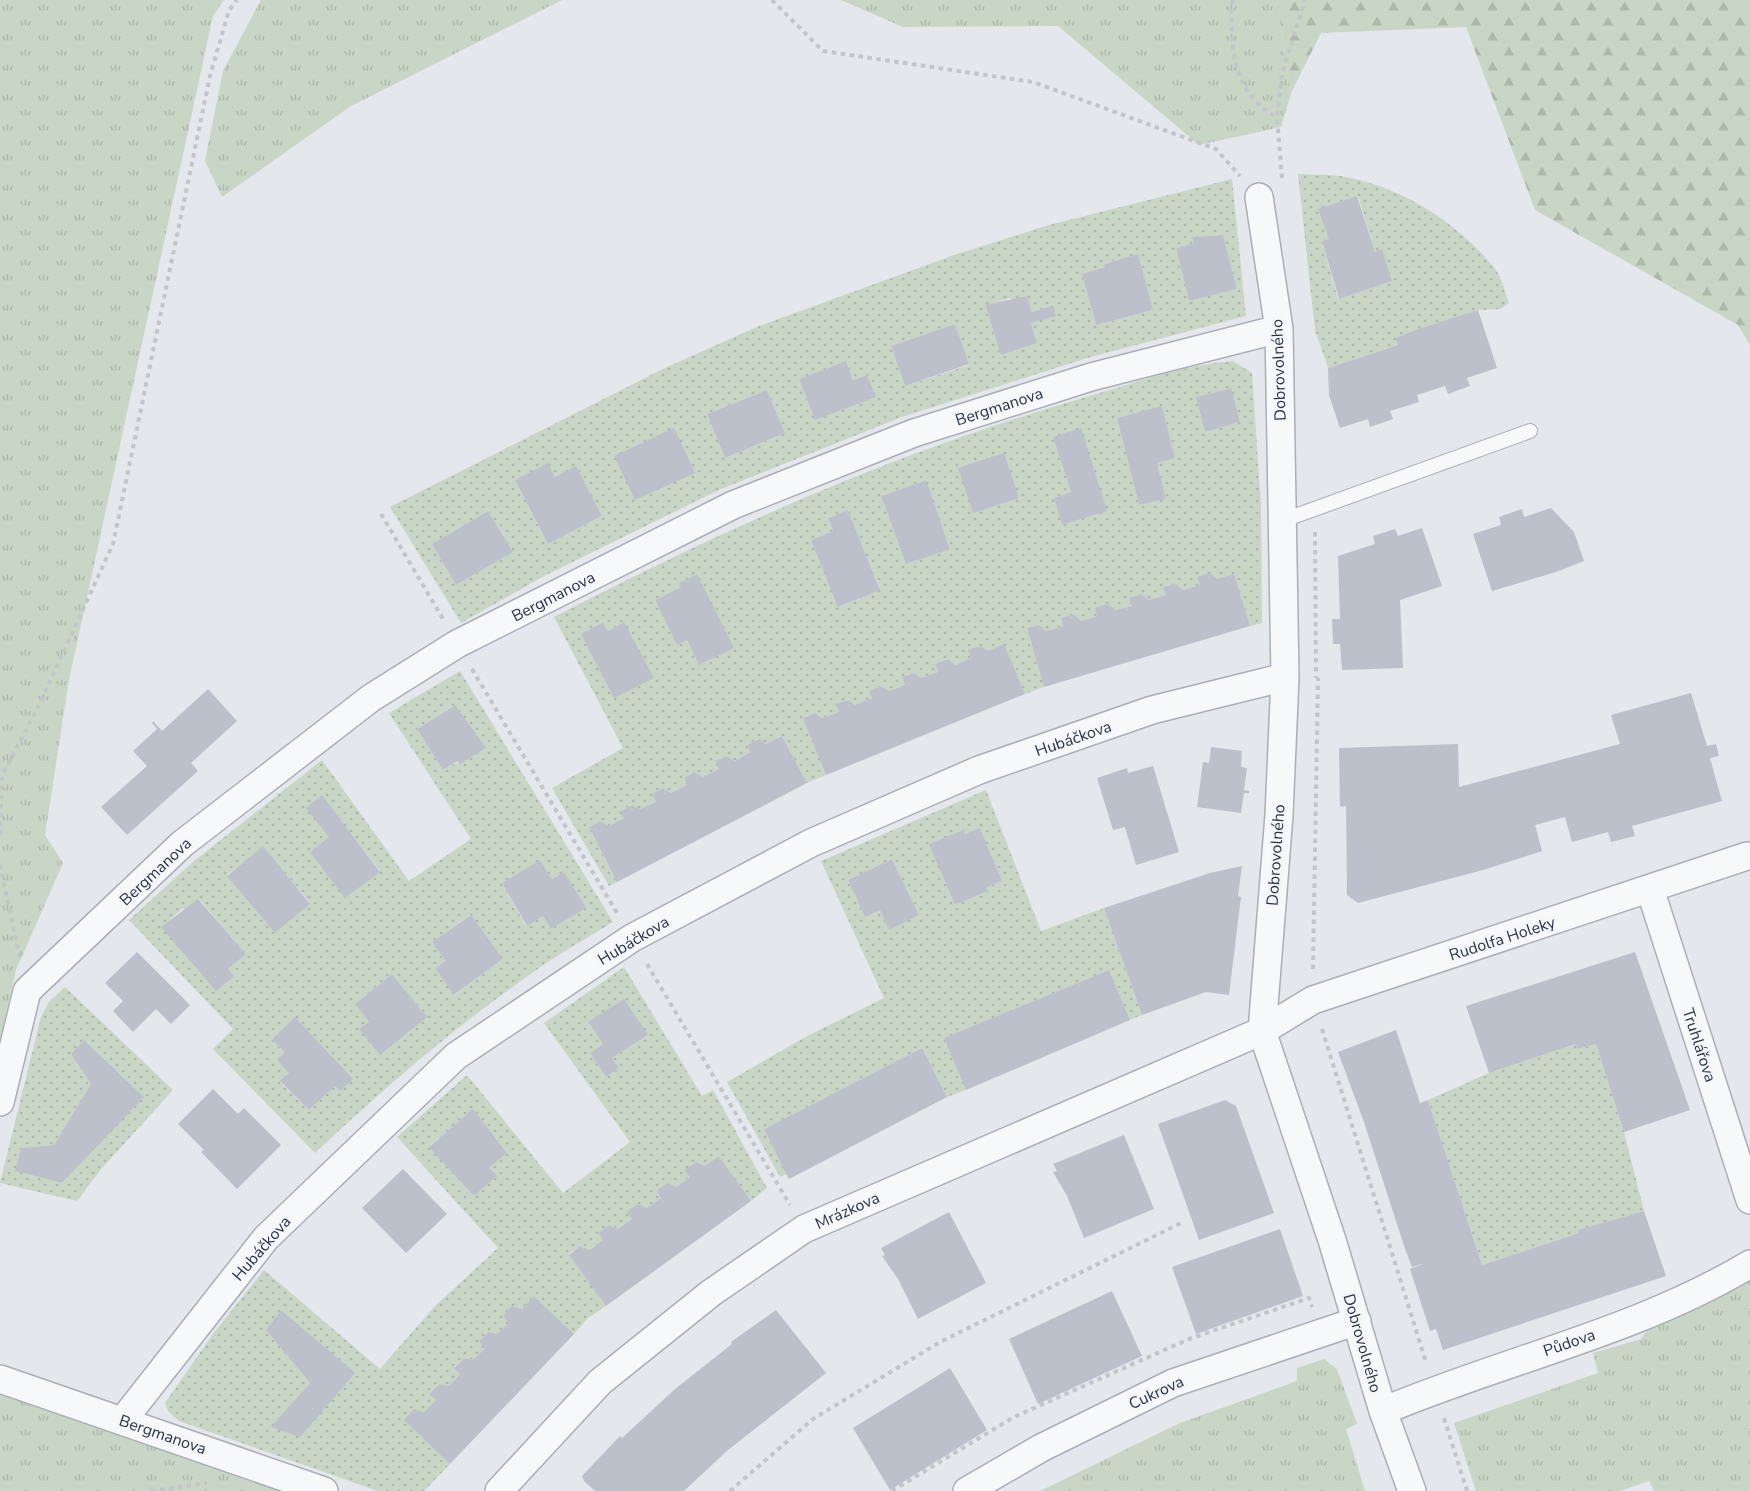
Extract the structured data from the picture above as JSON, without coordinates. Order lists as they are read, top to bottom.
{
  "streets": {
    "street": [
      "Dobrovolného",
      "Bergmanova",
      "Hubáčkova",
      "Rudolfa Holeky",
      "Truhlářova",
      "Mrázkova",
      "Půdova",
      "Cukrova"
    ]
  },
  "crossings": [
    ["Dobrovolného", "Bergmanova"],
    ["Dobrovolného", "Hubáčkova"],
    ["Dobrovolného", "Rudolfa Holeky"],
    ["Dobrovolného", "Mrázkova"],
    ["Dobrovolného", "Půdova"],
    ["Dobrovolného", "Cukrova"],
    ["Bergmanova", "Hubáčkova"],
    ["Rudolfa Holeky", "Truhlářova"],
    ["Rudolfa Holeky", "Mrázkova"]
  ]
}
